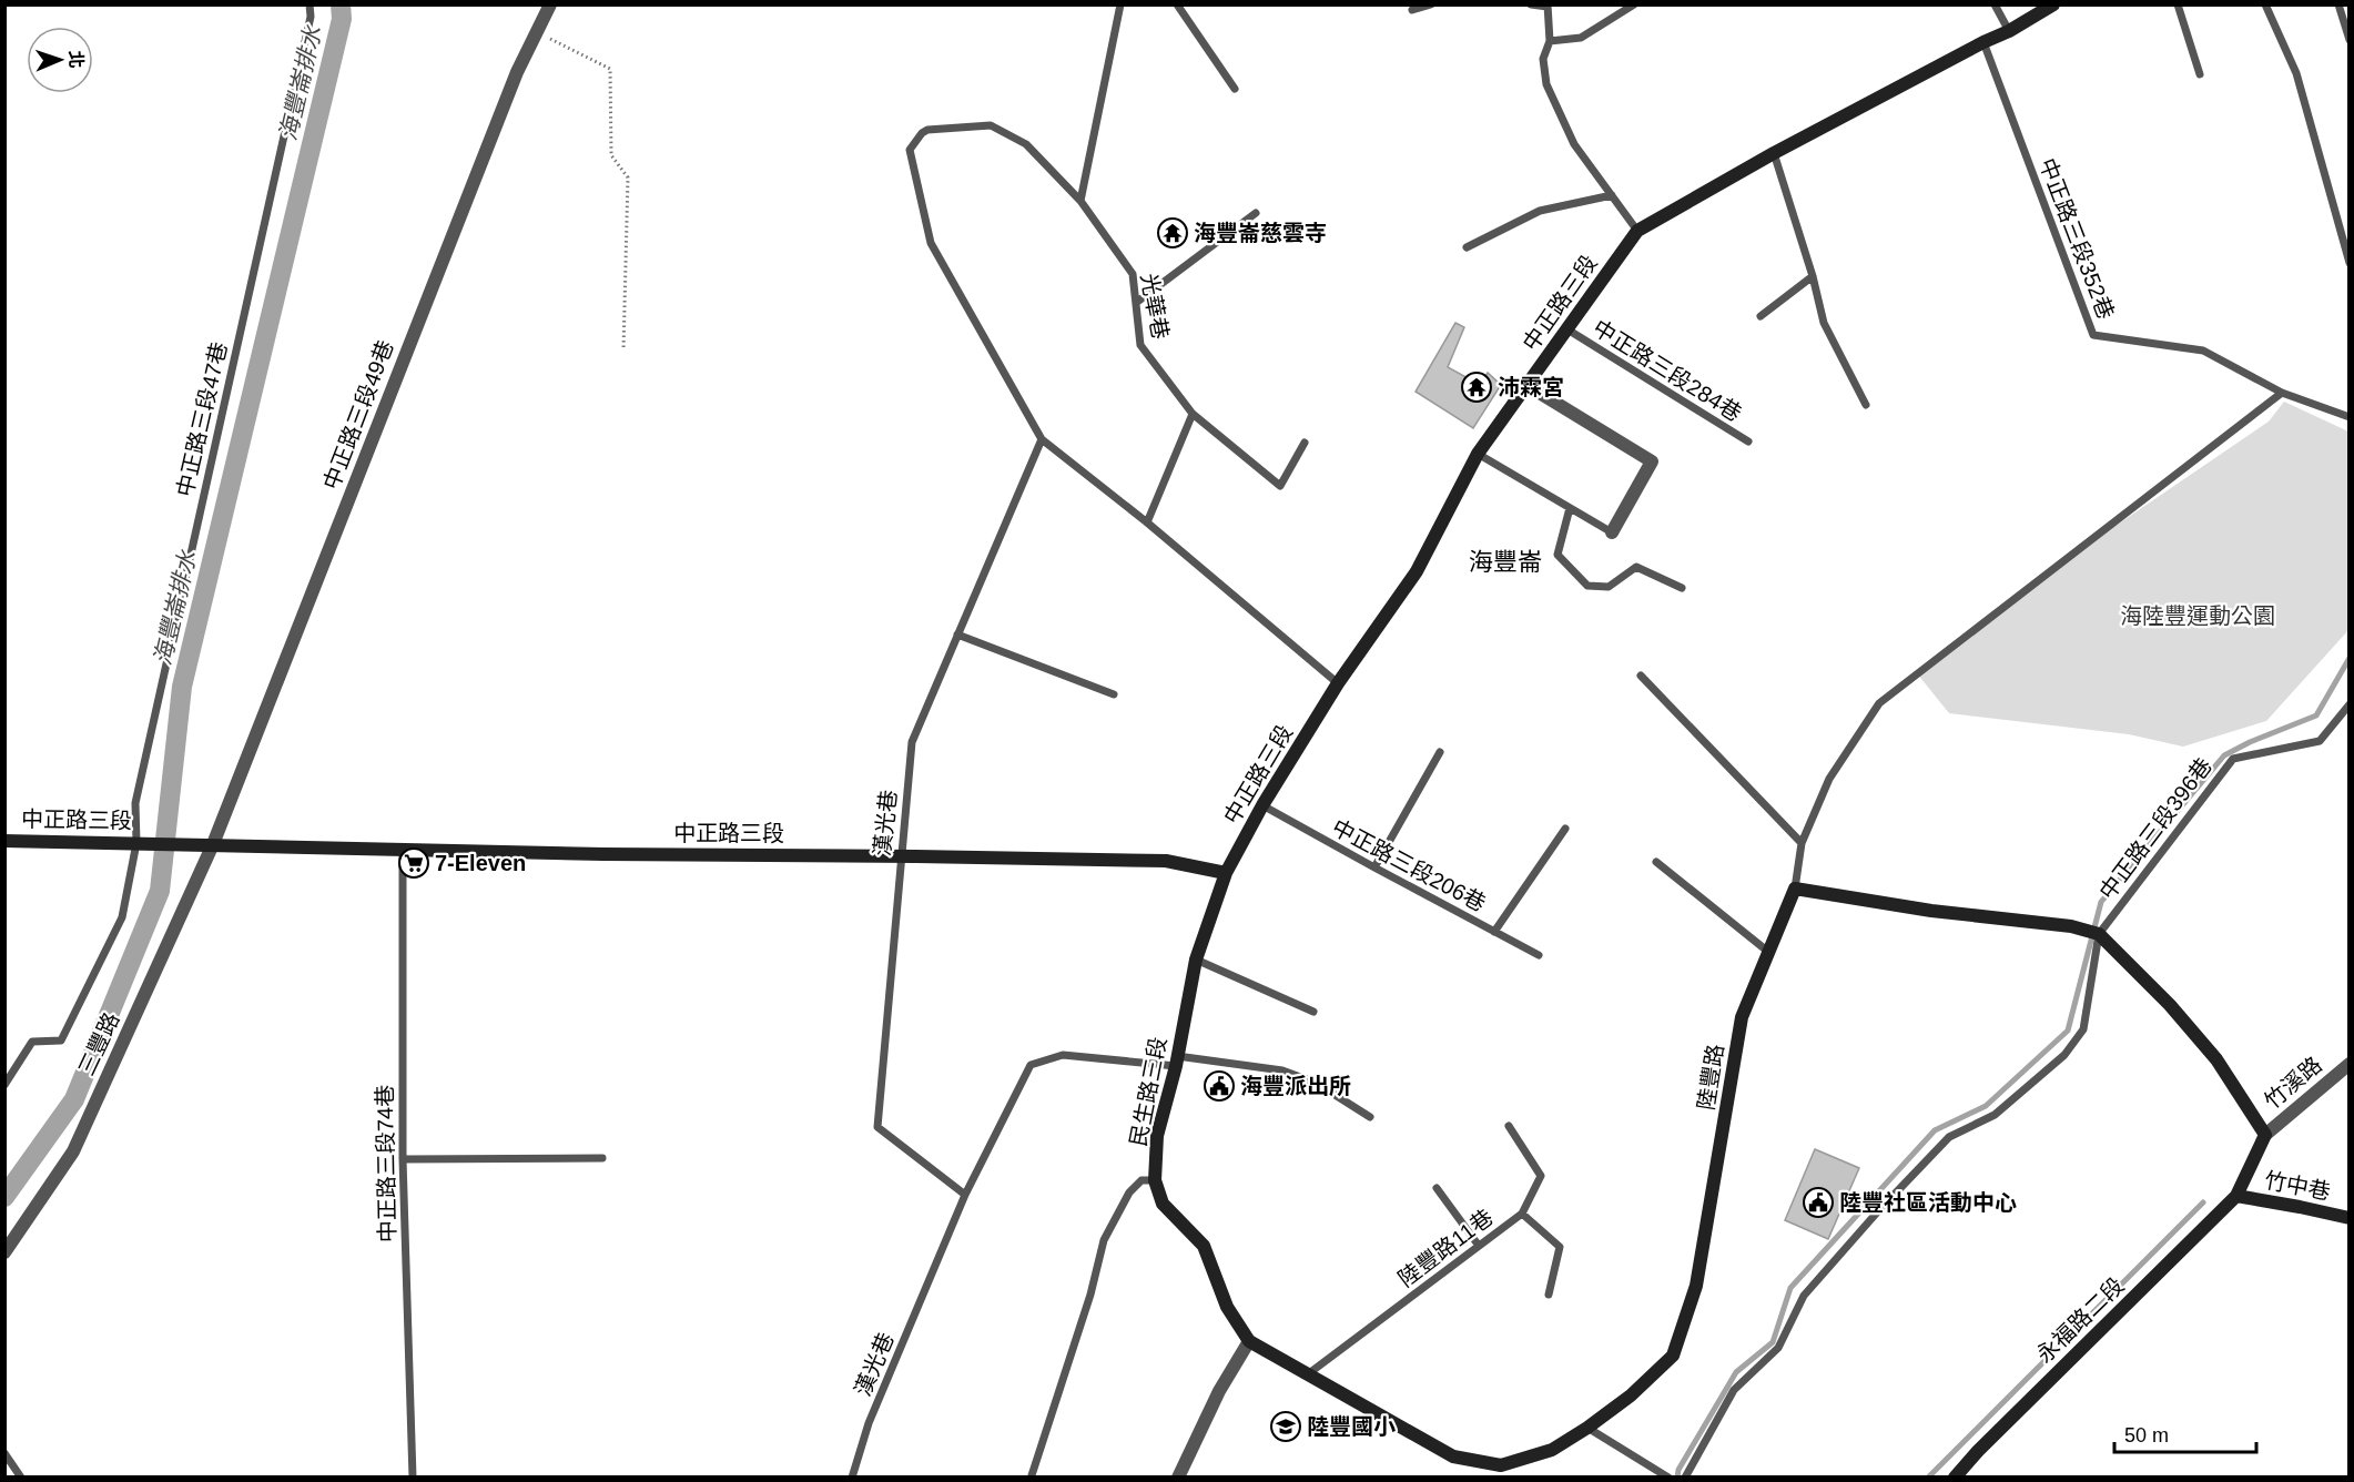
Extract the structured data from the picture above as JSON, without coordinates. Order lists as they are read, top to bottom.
{
  "streets": {
    "street": [
      "中正路三段",
      "中正路三段49巷",
      "三豐路",
      "陸豐路",
      "竹溪路",
      "民生路三段",
      "竹中巷",
      "永福路二段"
    ],
    "lane": [
      "中正路三段352巷",
      "光華巷",
      "中正路三段284巷",
      "中正路三段47巷",
      "漢光巷",
      "中正路三段396巷",
      "中正路三段206巷",
      "中正路三段74巷",
      "陸豐路11巷"
    ]
  },
  "crossings": [
    ["中正路三段352巷", "中正路三段"],
    ["中正路三段", "中正路三段284巷"],
    ["中正路三段", "中正路三段49巷"],
    ["中正路三段", "中正路三段47巷"],
    ["中正路三段", "漢光巷"],
    ["中正路三段", "中正路三段206巷"],
    ["中正路三段", "三豐路"],
    ["中正路三段", "民生路三段"],
    ["中正路三段", "中正路三段74巷"],
    ["光華巷", "漢光巷"],
    ["中正路三段49巷", "三豐路"],
    ["漢光巷", "民生路三段"],
    ["陸豐路", "民生路三段"],
    ["陸豐路", "陸豐路11巷"],
    ["竹中巷", "永福路二段"]
  ],
  "districts": ["海豐崙"],
  "water": ["海豐崙排水"],
  "parks": ["海陸豐運動公園"],
  "places": {
    "temple": ["海豐崙慈雲寺", "沛霖宮"],
    "supermarket": ["7-Eleven"],
    "public building": ["海豐派出所", "陸豐社區活動中心"],
    "school or university": ["陸豐國小"]
  },
  "scale_bar": "50 m",
  "north": "right"
}
